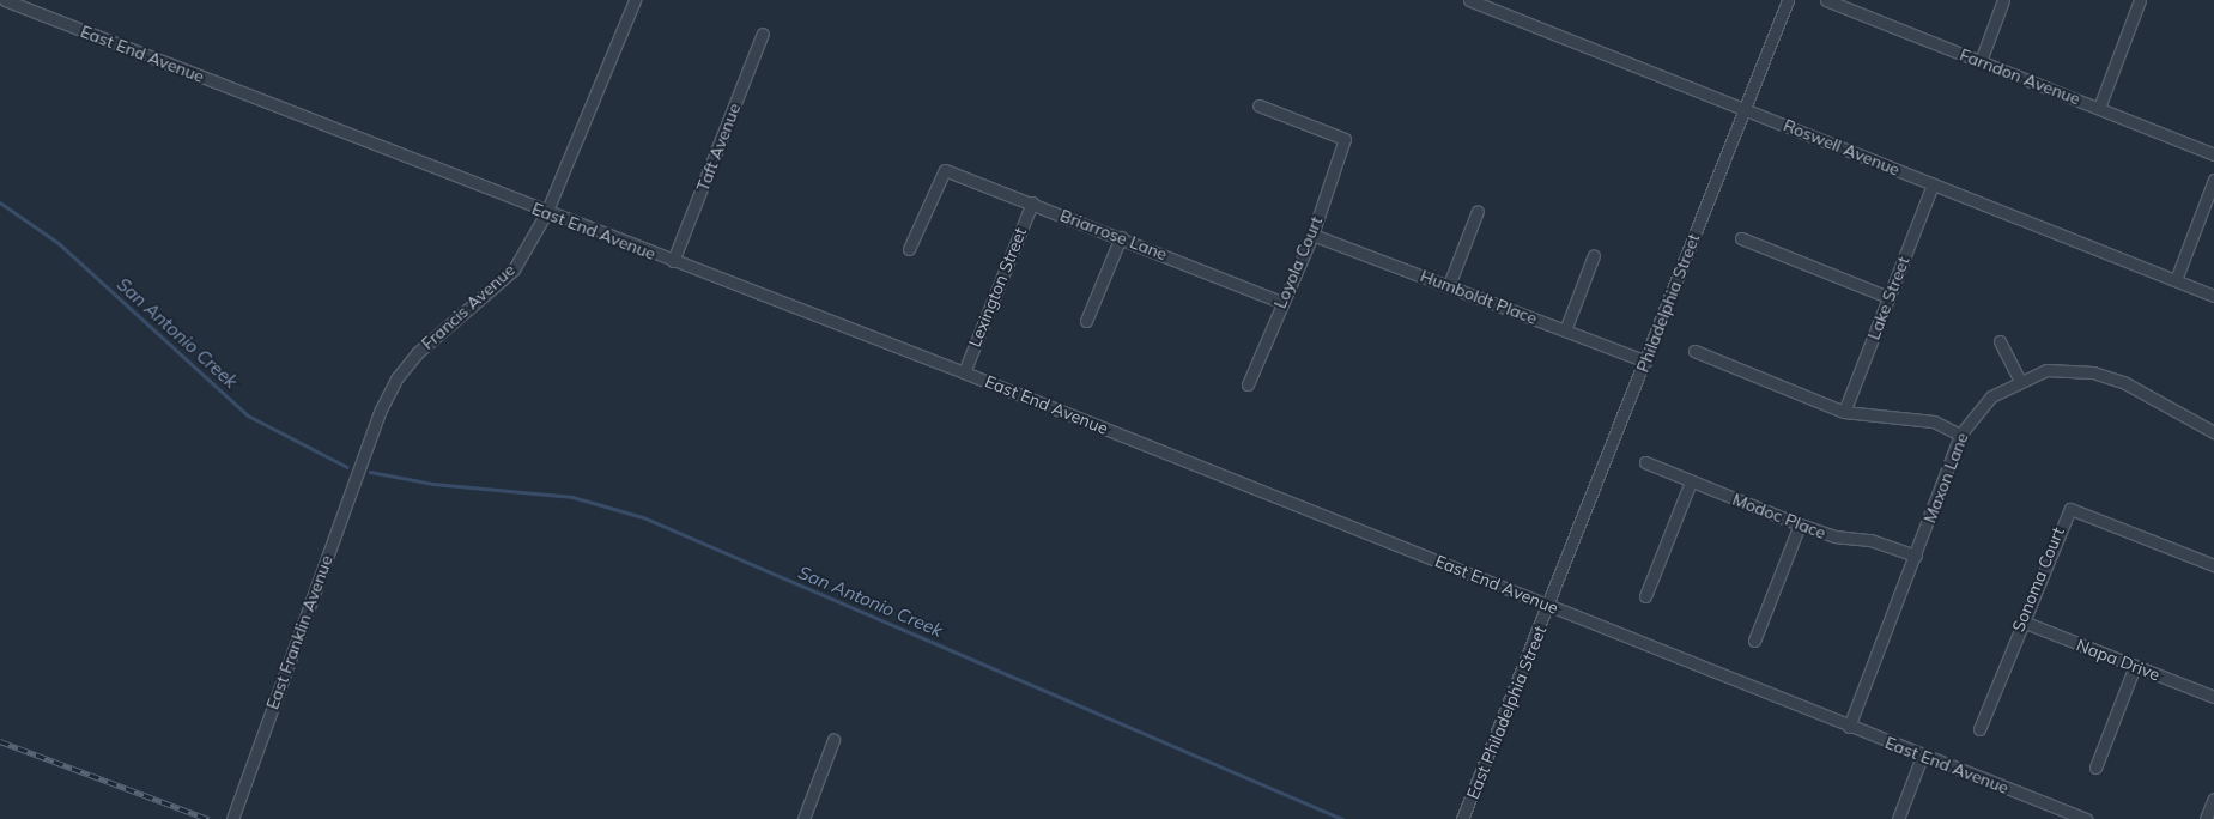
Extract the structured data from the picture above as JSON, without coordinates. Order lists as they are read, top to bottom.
{
  "streets": {
    "street": [
      "East End Avenue",
      "Farndon Avenue",
      "Taft Avenue",
      "Roswell Avenue",
      "Briarrose Lane",
      "Loyola Court",
      "Lexington Street",
      "Humboldt Place",
      "Lake Street",
      "Philadelphia Street",
      "Francis Avenue",
      "Maxon Lane",
      "Modoc Place",
      "Sonoma Court",
      "East Franklin Avenue",
      "Napa Drive",
      "East Philadelphia Street"
    ]
  },
  "crossings": [
    ["East End Avenue", "Taft Avenue"],
    ["East End Avenue", "Lexington Street"],
    ["East End Avenue", "Philadelphia Street"],
    ["East End Avenue", "Francis Avenue"],
    ["East End Avenue", "Maxon Lane"],
    ["East End Avenue", "East Philadelphia Street"],
    ["Roswell Avenue", "Lake Street"],
    ["Roswell Avenue", "Philadelphia Street"],
    ["Briarrose Lane", "Loyola Court"],
    ["Briarrose Lane", "Lexington Street"],
    ["Loyola Court", "Humboldt Place"],
    ["Humboldt Place", "Philadelphia Street"],
    ["Philadelphia Street", "East Philadelphia Street"],
    ["Francis Avenue", "East Franklin Avenue"],
    ["Maxon Lane", "Modoc Place"],
    ["Sonoma Court", "Napa Drive"]
  ],
  "water": ["San Antonio Creek"]
}
